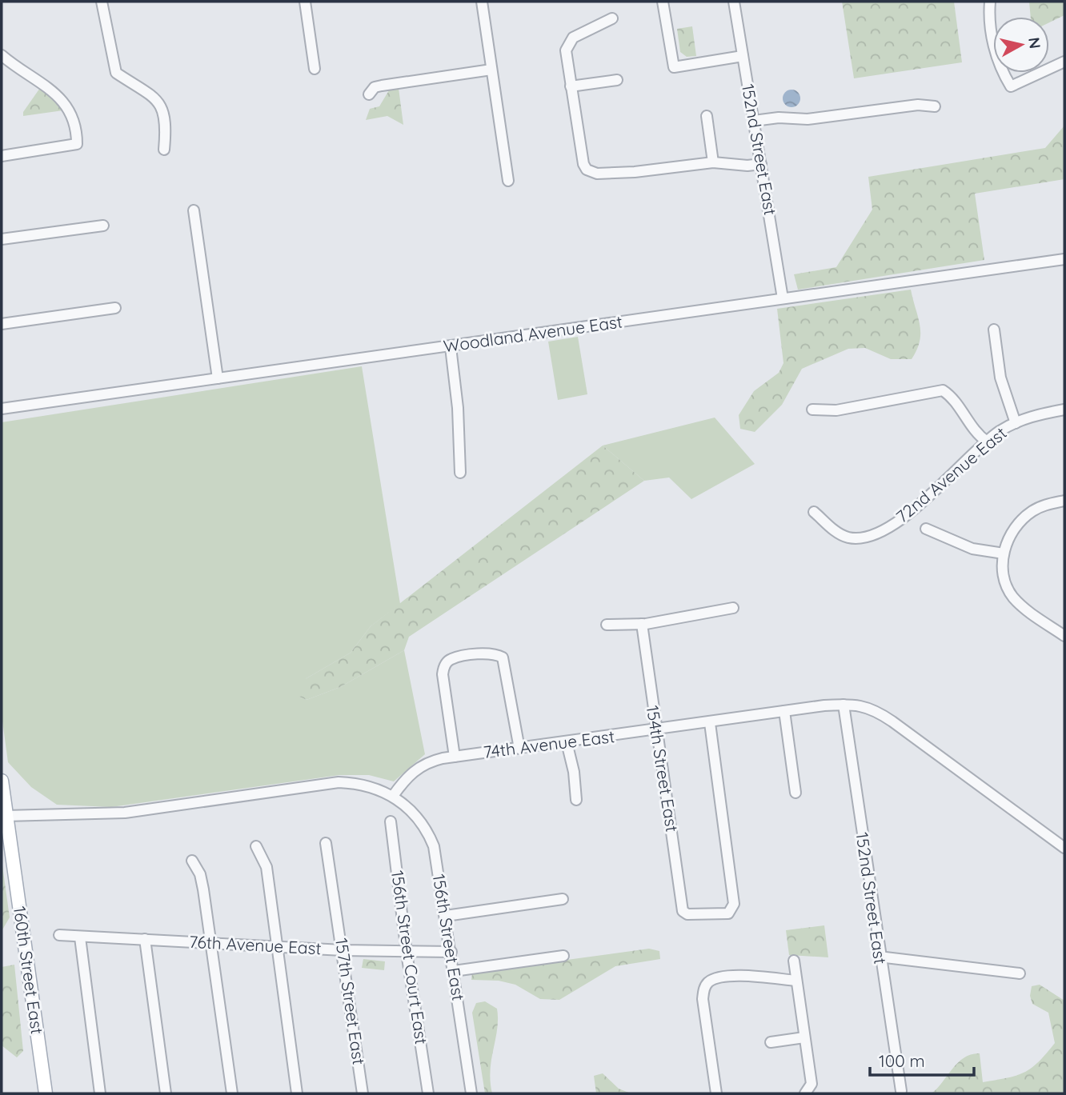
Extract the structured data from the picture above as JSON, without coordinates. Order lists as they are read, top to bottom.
{
  "streets": {
    "main road": ["160th Street East"],
    "street": [
      "152nd Street East",
      "Woodland Avenue East",
      "72nd Avenue East",
      "74th Avenue East",
      "154th Street East",
      "156th Street East",
      "76th Avenue East",
      "156th Street Court East",
      "157th Street East"
    ]
  },
  "crossings": [
    ["152nd Street East", "Woodland Avenue East"],
    ["152nd Street East", "74th Avenue East"],
    ["74th Avenue East", "154th Street East"],
    ["74th Avenue East", "156th Street East"],
    ["156th Street East", "76th Avenue East"],
    ["76th Avenue East", "156th Street Court East"],
    ["76th Avenue East", "157th Street East"]
  ],
  "scale_bar": "100 m",
  "north": "right"
}
